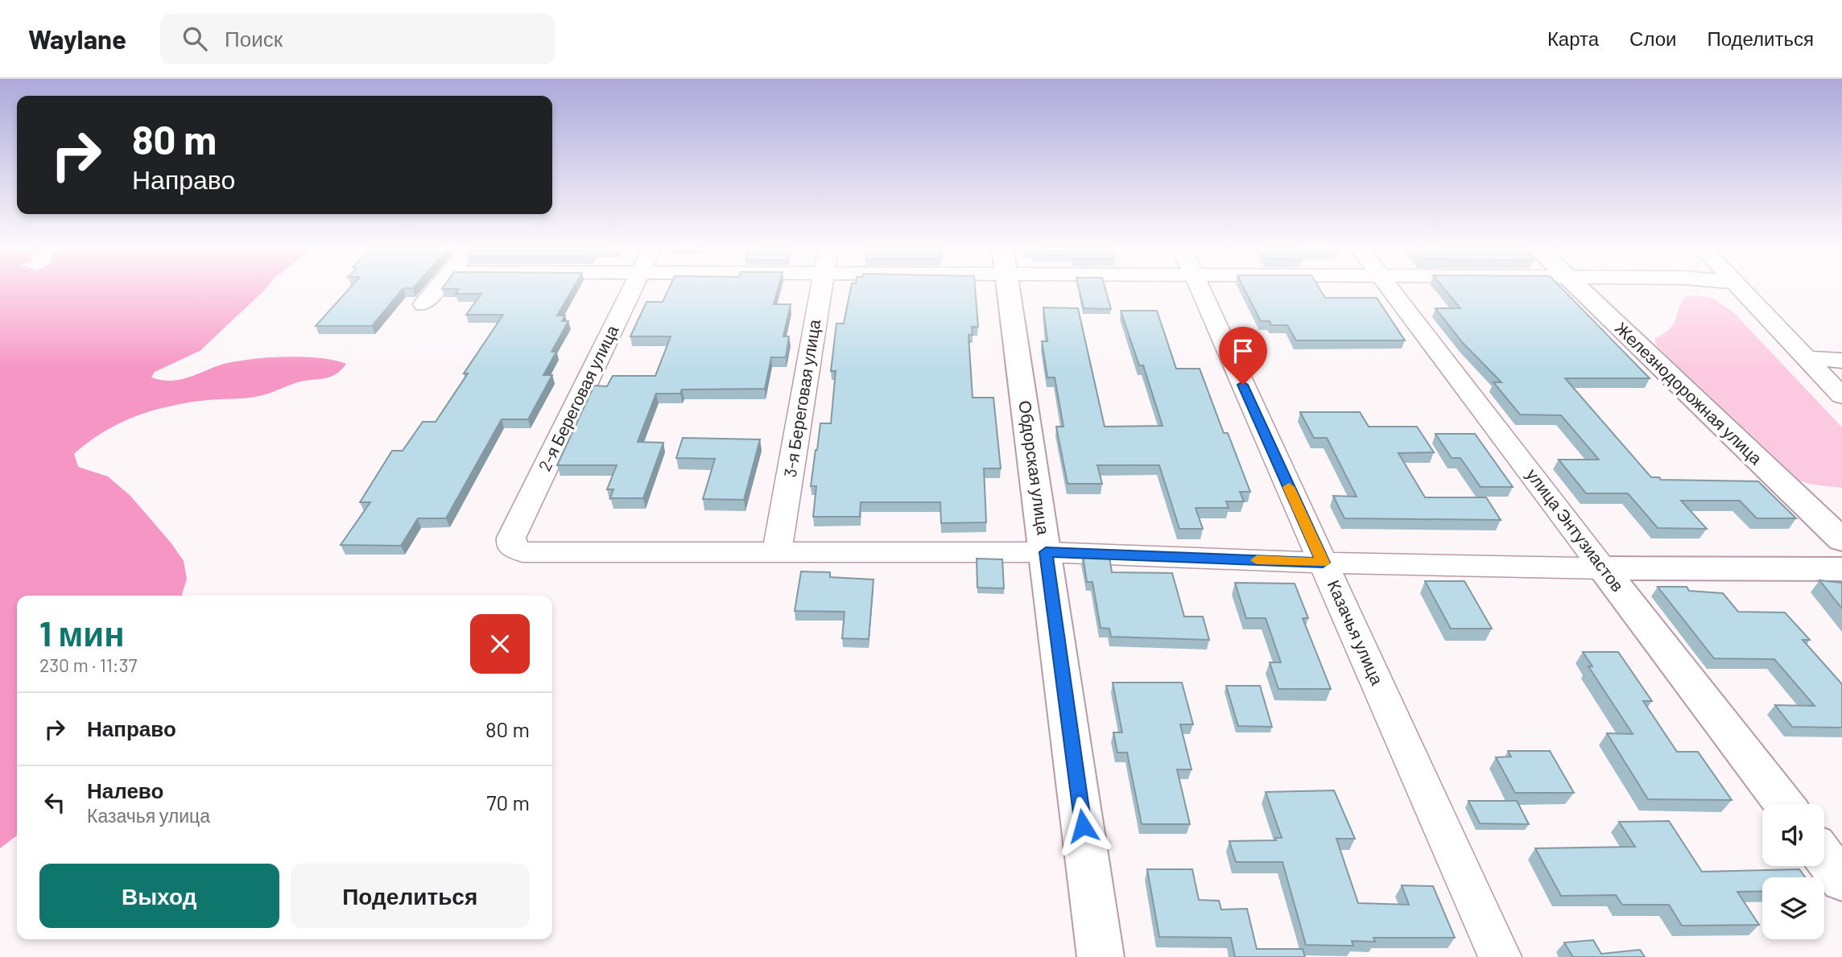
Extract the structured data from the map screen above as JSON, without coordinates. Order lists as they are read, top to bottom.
{
  "streets": {
    "street": [
      "Железнодорожная улица",
      "2-я Береговая улица",
      "3-я Береговая улица",
      "Обдорская улица",
      "улица Энтузиастов",
      "Казачья улица"
    ]
  },
  "crossings": [
    ["2-я Береговая улица", "3-я Береговая улица"]
  ],
  "page": {
    "header": "Waylane",
    "search": "Поиск",
    "nav": ["Карта", "Слои", "Поделиться"],
    "turn": ["80 m", "Направо"],
    "heading": ["1 мин", "230 m · 11:37"],
    "list": [
      {
        "name": "Направо",
        "value": "80 m"
      },
      {
        "name": "Налево",
        "note": "Казачья улица",
        "value": "70 m"
      }
    ],
    "buttons": ["Выход", "Поделиться"]
  }
}
